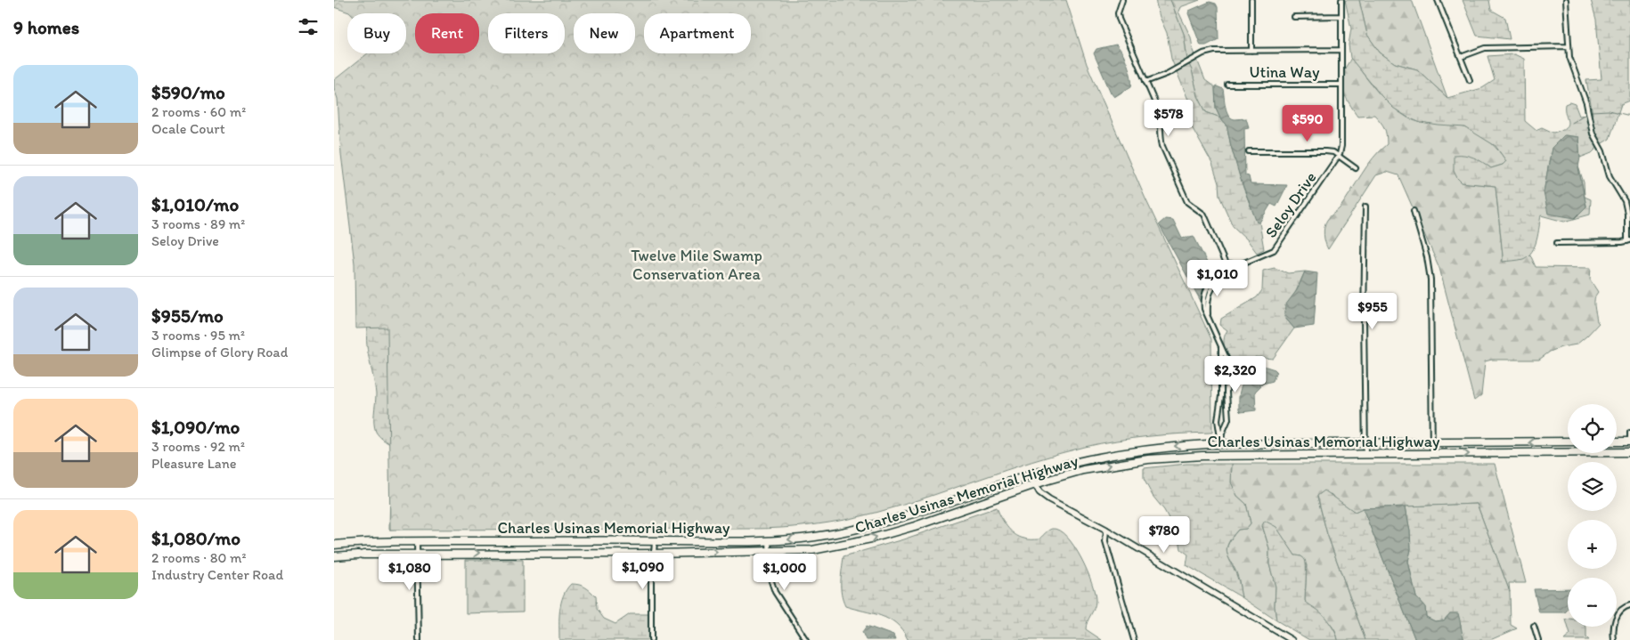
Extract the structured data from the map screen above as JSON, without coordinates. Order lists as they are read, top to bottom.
{
  "streets": {
    "highway": ["Charles Usinas Memorial Highway"],
    "street": ["Utina Way", "Seloy Drive"]
  },
  "crossings": [
    ["Utina Way", "Seloy Drive"],
    ["Seloy Drive", "Charles Usinas Memorial Highway"]
  ],
  "parks": ["Twelve Mile Swamp Conservation Area"],
  "page": {
    "heading": "9 homes",
    "chip": [
      "Buy",
      "Rent",
      "Filters",
      "New",
      "Apartment"
    ],
    "list": [
      {
        "name": "$590/mo",
        "note": "2 rooms · 60 m² · Ocale Court"
      },
      {
        "name": "$1,010/mo",
        "note": "3 rooms · 89 m² · Seloy Drive"
      },
      {
        "name": "$955/mo",
        "note": "3 rooms · 95 m² · Glimpse of Glory Road"
      },
      {
        "name": "$1,090/mo",
        "note": "3 rooms · 92 m² · Pleasure Lane"
      },
      {
        "name": "$1,080/mo",
        "note": "2 rooms · 80 m² · Industry Center Road"
      }
    ],
    "price": [
      "$578",
      "$590",
      "$1,010",
      "$955",
      "$2,320",
      "$780",
      "$1,090",
      "$1,080",
      "$1,000"
    ],
    "map_buttons": ["+", "−"]
  }
}
